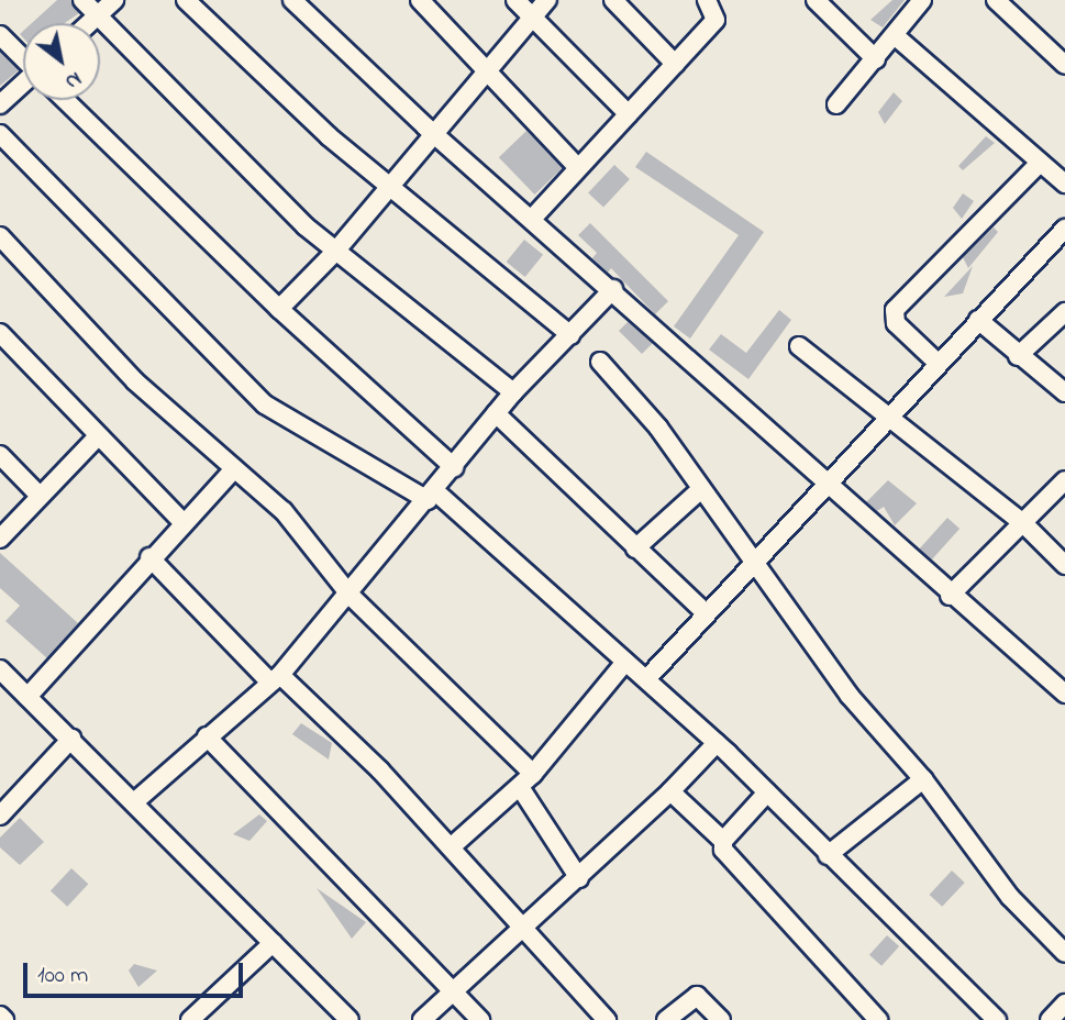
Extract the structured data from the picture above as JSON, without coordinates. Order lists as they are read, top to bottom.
{
  "scale_bar": "100 m",
  "north": "bottom right"
}
